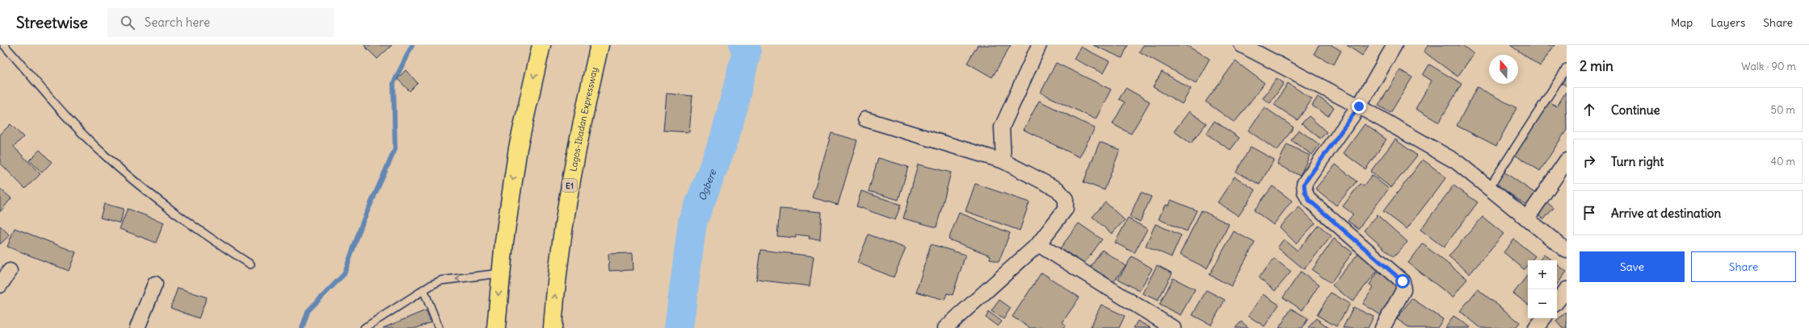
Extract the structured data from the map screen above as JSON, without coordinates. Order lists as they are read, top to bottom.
{
  "streets": {
    "highway": ["Lagos-Ibadan Expressway", "E1"]
  },
  "water": ["Ogbere"],
  "north": "top",
  "page": {
    "header": "Streetwise",
    "search": "Search here",
    "nav": ["Map", "Layers", "Share"],
    "heading": ["2 min", "Walk · 90 m"],
    "list": [
      ["Continue", "50 m"],
      ["Turn right", "40 m"],
      "Arrive at destination"
    ],
    "buttons": ["Save", "Share"],
    "map_buttons": ["+", "−"]
  }
}
